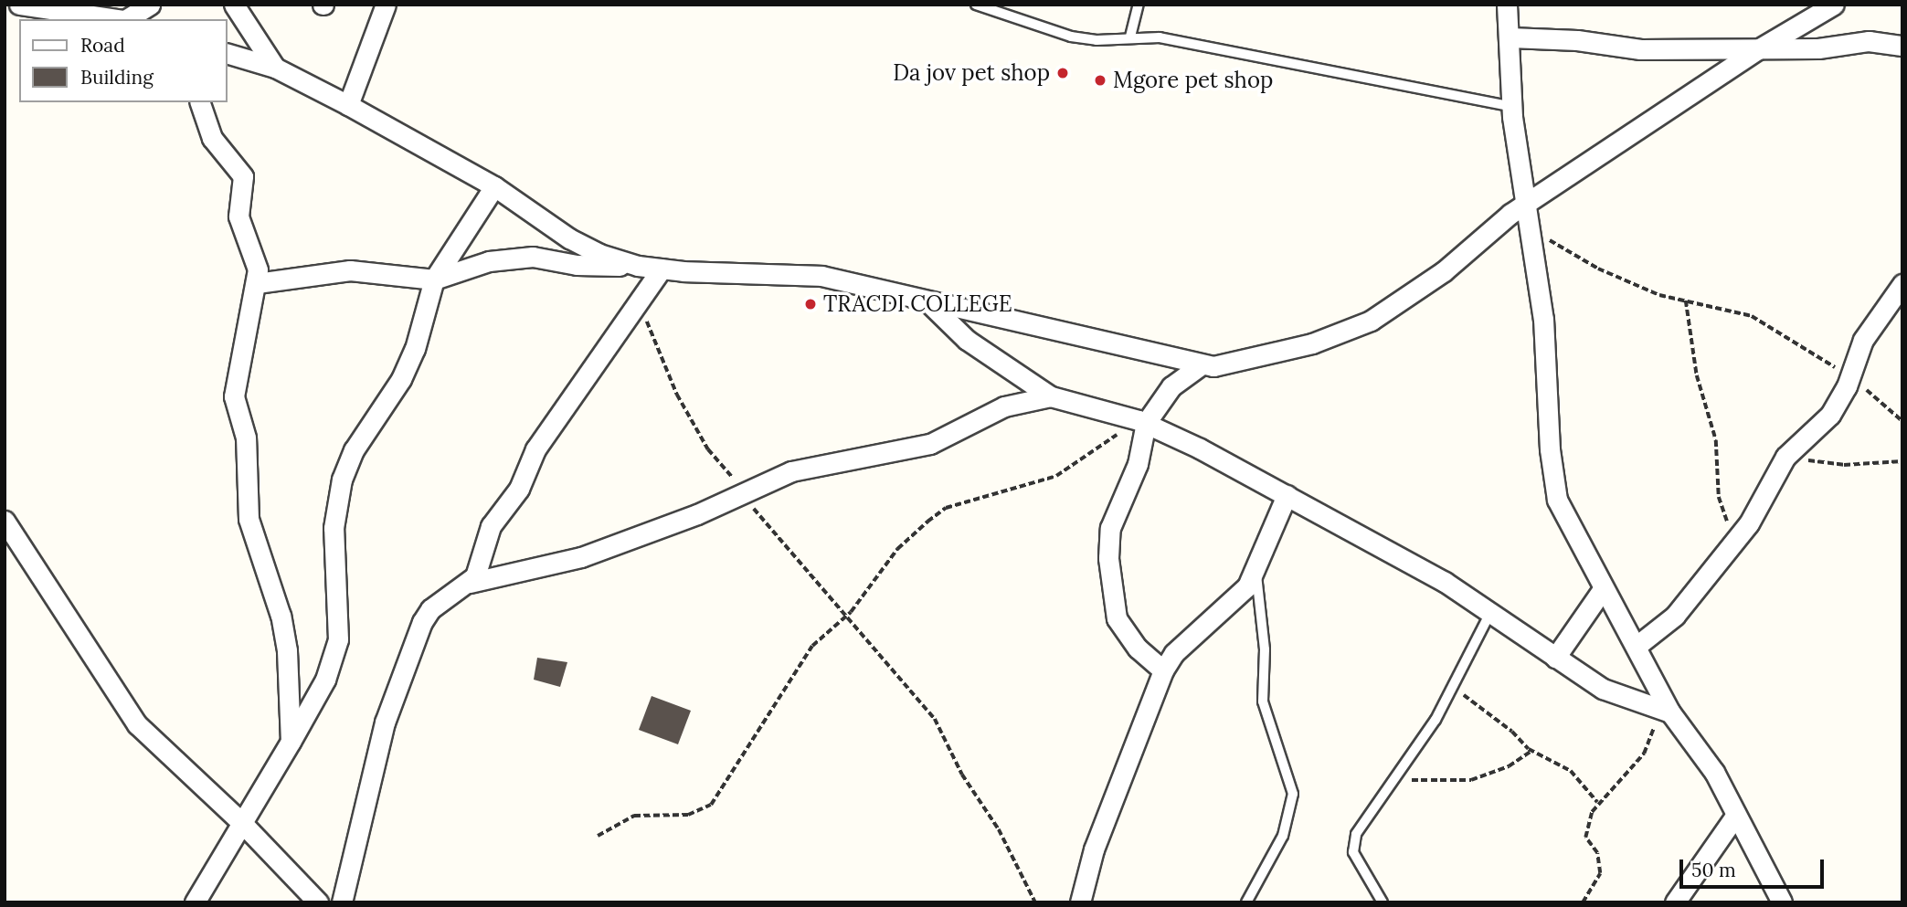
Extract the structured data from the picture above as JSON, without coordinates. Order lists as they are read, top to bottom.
{
  "places": ["Da jov pet shop", "Mgore pet shop", "TRACDI COLLEGE"],
  "legend": ["Road", "Building"],
  "scale_bar": "50 m"
}
